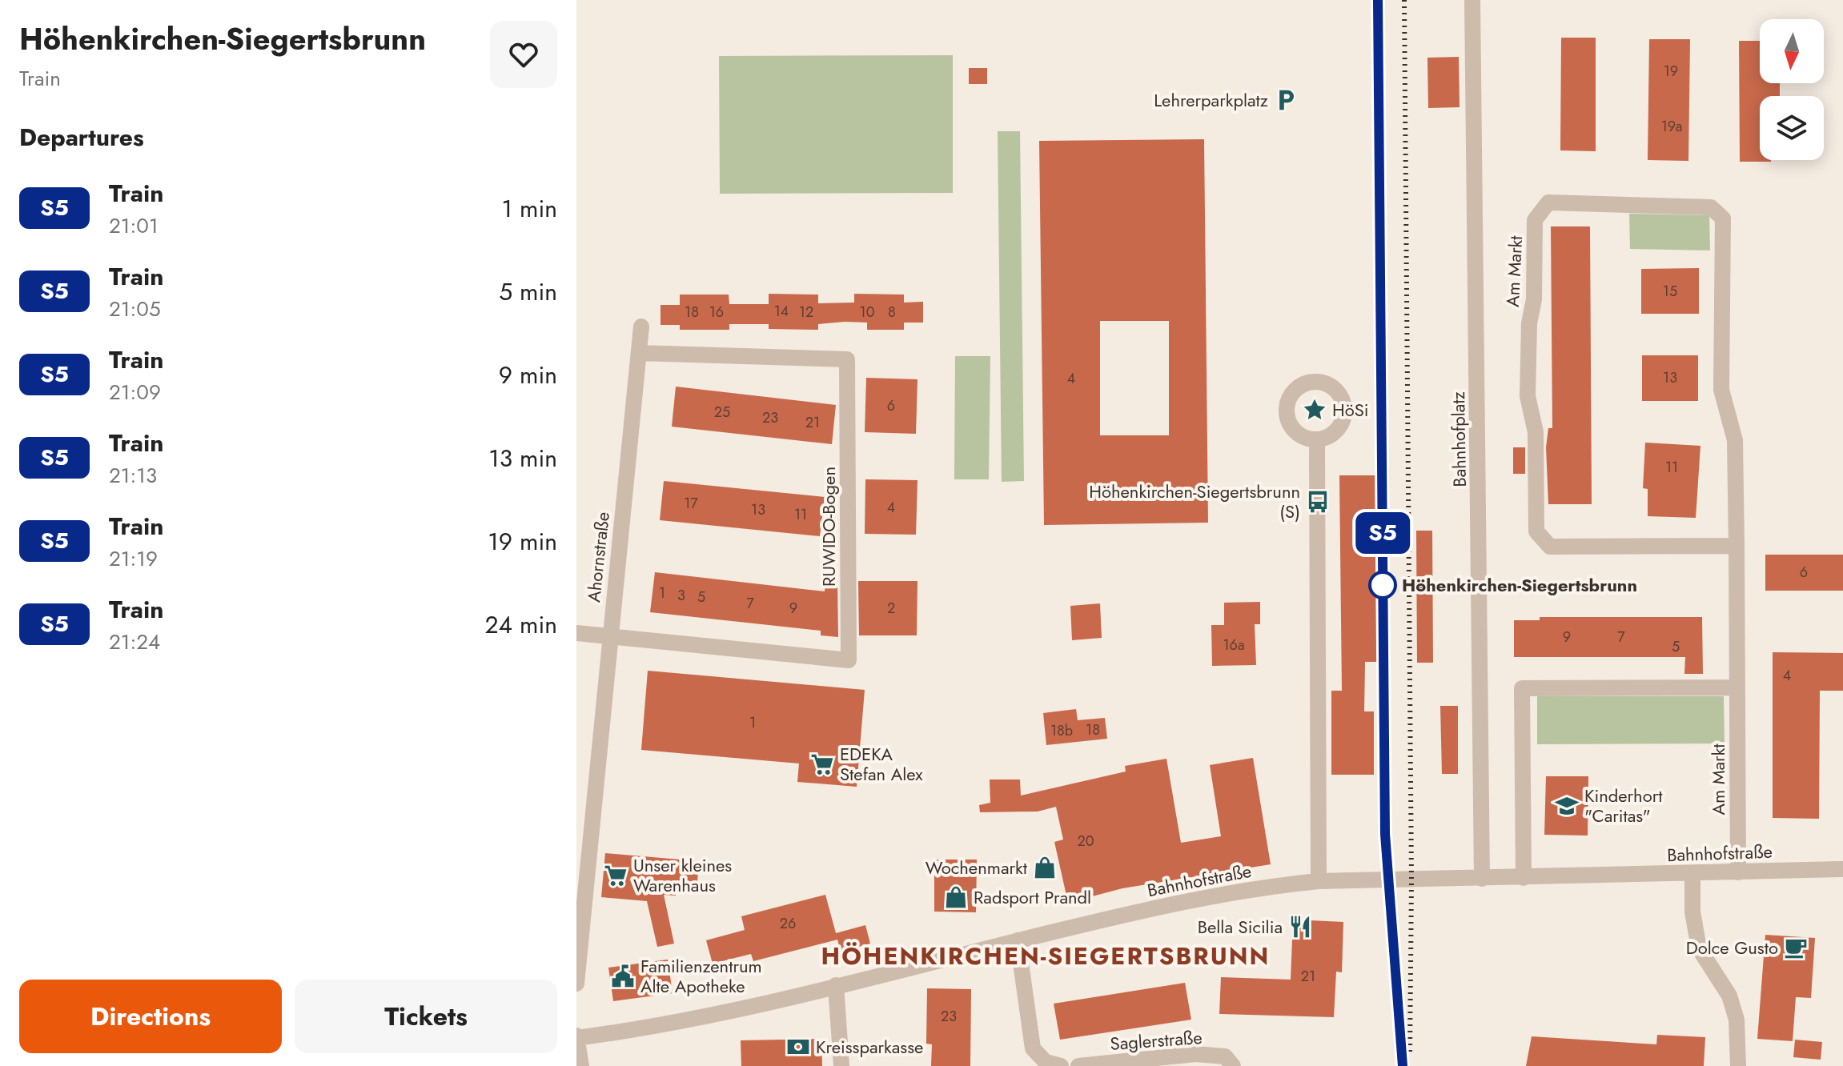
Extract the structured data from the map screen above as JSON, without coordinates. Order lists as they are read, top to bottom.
{
  "streets": {
    "street": [
      "Am Markt",
      "Bahnhofplatz",
      "RUWIDO-Bogen",
      "Ahornstraße",
      "Bahnhofstraße",
      "Saglerstraße"
    ]
  },
  "crossings": [
    ["Am Markt", "Bahnhofstraße"],
    ["Bahnhofplatz", "Bahnhofstraße"],
    ["RUWIDO-Bogen", "Ahornstraße"]
  ],
  "districts": ["HÖHENKIRCHEN-SIEGERTSBRUNN"],
  "places": {
    "parking": ["Lehrerparkplatz"],
    "place": ["HöSi"],
    "bus stop": ["Höhenkirchen-Siegertsbrunn (S)"],
    "other": ["Höhenkirchen-Siegertsbrunn"],
    "supermarket": ["EDEKA Stefan Alex", "Unser kleines Warenhaus"],
    "school or university": ["Kinderhort \"Caritas\""],
    "shop": ["Wochenmarkt", "Radsport Prandl"],
    "restaurant": ["Bella Sicilia"],
    "cafe": ["Dolce Gusto"],
    "public building": ["Familienzentrum Alte Apotheke"],
    "bank": ["Kreissparkasse"]
  },
  "house_numbers": [
    "19",
    "19a",
    "15",
    "14",
    "18",
    "16",
    "12",
    "10",
    "8",
    "13",
    "4",
    "6",
    "25",
    "23",
    "21",
    "11",
    "17",
    "4",
    "13",
    "11",
    "6",
    "1",
    "3",
    "5",
    "7",
    "9",
    "2",
    "9",
    "7",
    "16a",
    "5",
    "4",
    "1",
    "18",
    "18b",
    "20",
    "26",
    "21",
    "23"
  ],
  "north": "bottom",
  "page": {
    "heading": [
      ["Höhenkirchen-Siegertsbrunn", "Train"],
      "Departures"
    ],
    "on_map": "S5",
    "list": [
      {
        "mark": "S5",
        "name": "Train",
        "note": "21:01",
        "value": "1 min"
      },
      {
        "mark": "S5",
        "name": "Train",
        "note": "21:05",
        "value": "5 min"
      },
      {
        "mark": "S5",
        "name": "Train",
        "note": "21:09",
        "value": "9 min"
      },
      {
        "mark": "S5",
        "name": "Train",
        "note": "21:13",
        "value": "13 min"
      },
      {
        "mark": "S5",
        "name": "Train",
        "note": "21:19",
        "value": "19 min"
      },
      {
        "mark": "S5",
        "name": "Train",
        "note": "21:24",
        "value": "24 min"
      }
    ],
    "buttons": ["Directions", "Tickets"]
  }
}
